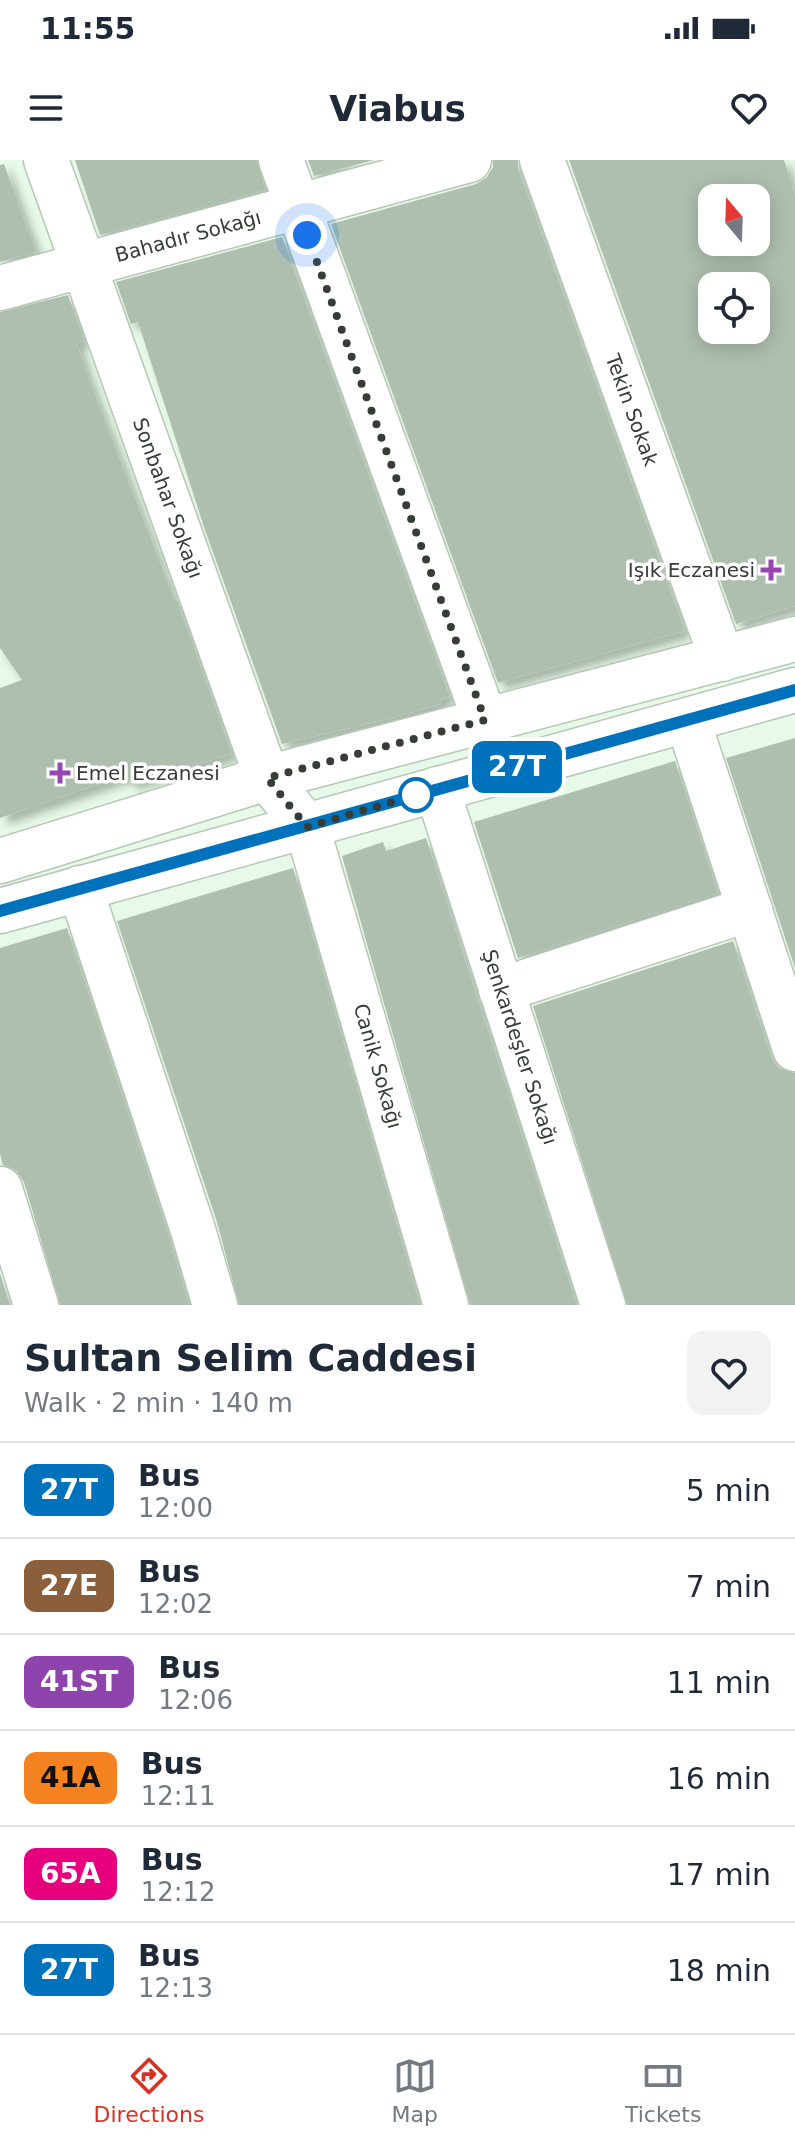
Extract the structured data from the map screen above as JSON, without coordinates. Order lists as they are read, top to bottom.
{
  "streets": {
    "street": [
      "Bahadır Sokağı",
      "Tekin Sokak",
      "Sonbahar Sokağı",
      "Şenkardeşler Sokağı",
      "Canik Sokağı"
    ]
  },
  "crossings": [
    ["Bahadır Sokağı", "Sonbahar Sokağı"],
    ["Sonbahar Sokağı", "Canik Sokağı"]
  ],
  "places": {
    "health": ["Işık Eczanesi", "Emel Eczanesi"]
  },
  "lines": ["bus line 27T"],
  "north": "top",
  "page": {
    "status": "11:55",
    "header": "Viabus",
    "on_map": "27T",
    "heading": ["Sultan Selim Caddesi", "Walk · 2 min · 140 m"],
    "list": [
      {
        "mark": "27T",
        "name": "Bus",
        "note": "12:00",
        "value": "5 min"
      },
      {
        "mark": "27E",
        "name": "Bus",
        "note": "12:02",
        "value": "7 min"
      },
      {
        "mark": "41ST",
        "name": "Bus",
        "note": "12:06",
        "value": "11 min"
      },
      {
        "mark": "41A",
        "name": "Bus",
        "note": "12:11",
        "value": "16 min"
      },
      {
        "mark": "65A",
        "name": "Bus",
        "note": "12:12",
        "value": "17 min"
      },
      {
        "mark": "27T",
        "name": "Bus",
        "note": "12:13",
        "value": "18 min"
      }
    ],
    "tabs": ["Directions", "Map", "Tickets"]
  }
}
